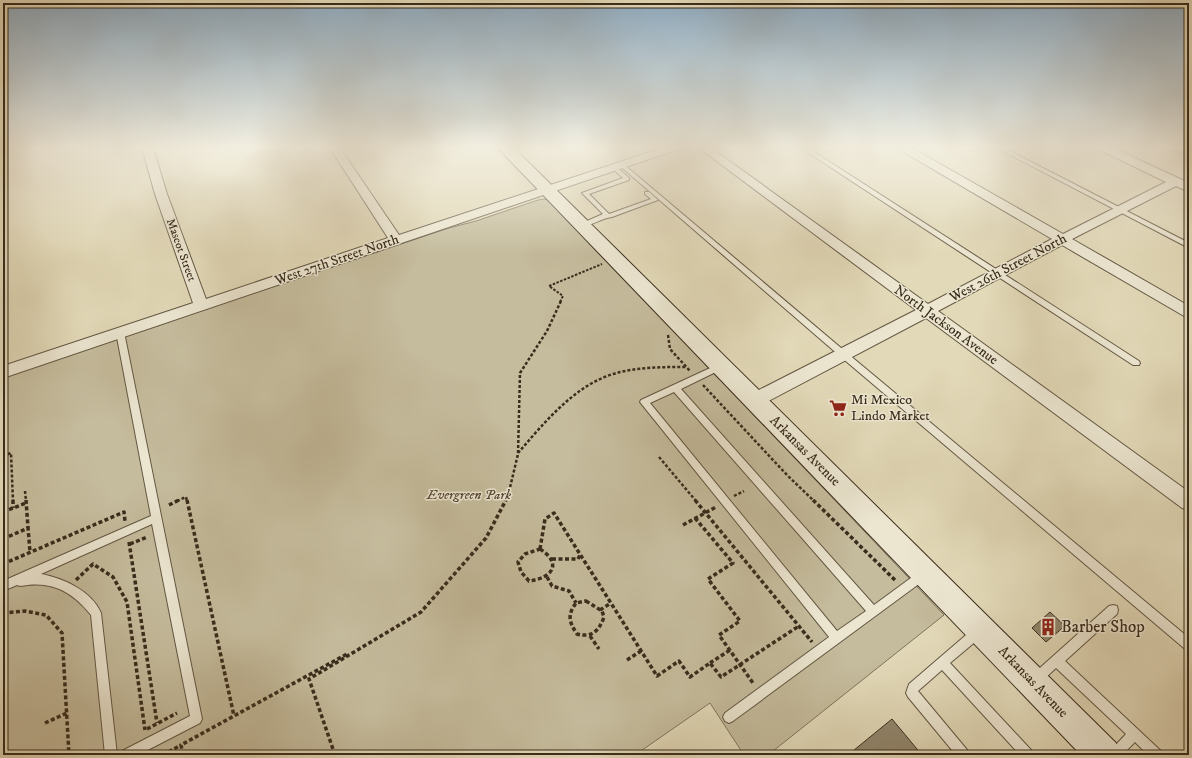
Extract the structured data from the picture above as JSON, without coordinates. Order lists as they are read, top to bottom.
{
  "streets": {
    "street": [
      "Mascot Street",
      "West 27th Street North",
      "West 26th Street North",
      "North Jackson Avenue",
      "Arkansas Avenue"
    ]
  },
  "crossings": [
    ["Mascot Street", "West 27th Street North"],
    ["West 27th Street North", "Arkansas Avenue"],
    ["West 26th Street North", "North Jackson Avenue"],
    ["West 26th Street North", "Arkansas Avenue"]
  ],
  "parks": ["Evergreen Park"],
  "places": {
    "supermarket": ["Mi Mexico Lindo Market"],
    "building": ["Barber Shop"]
  }
}
